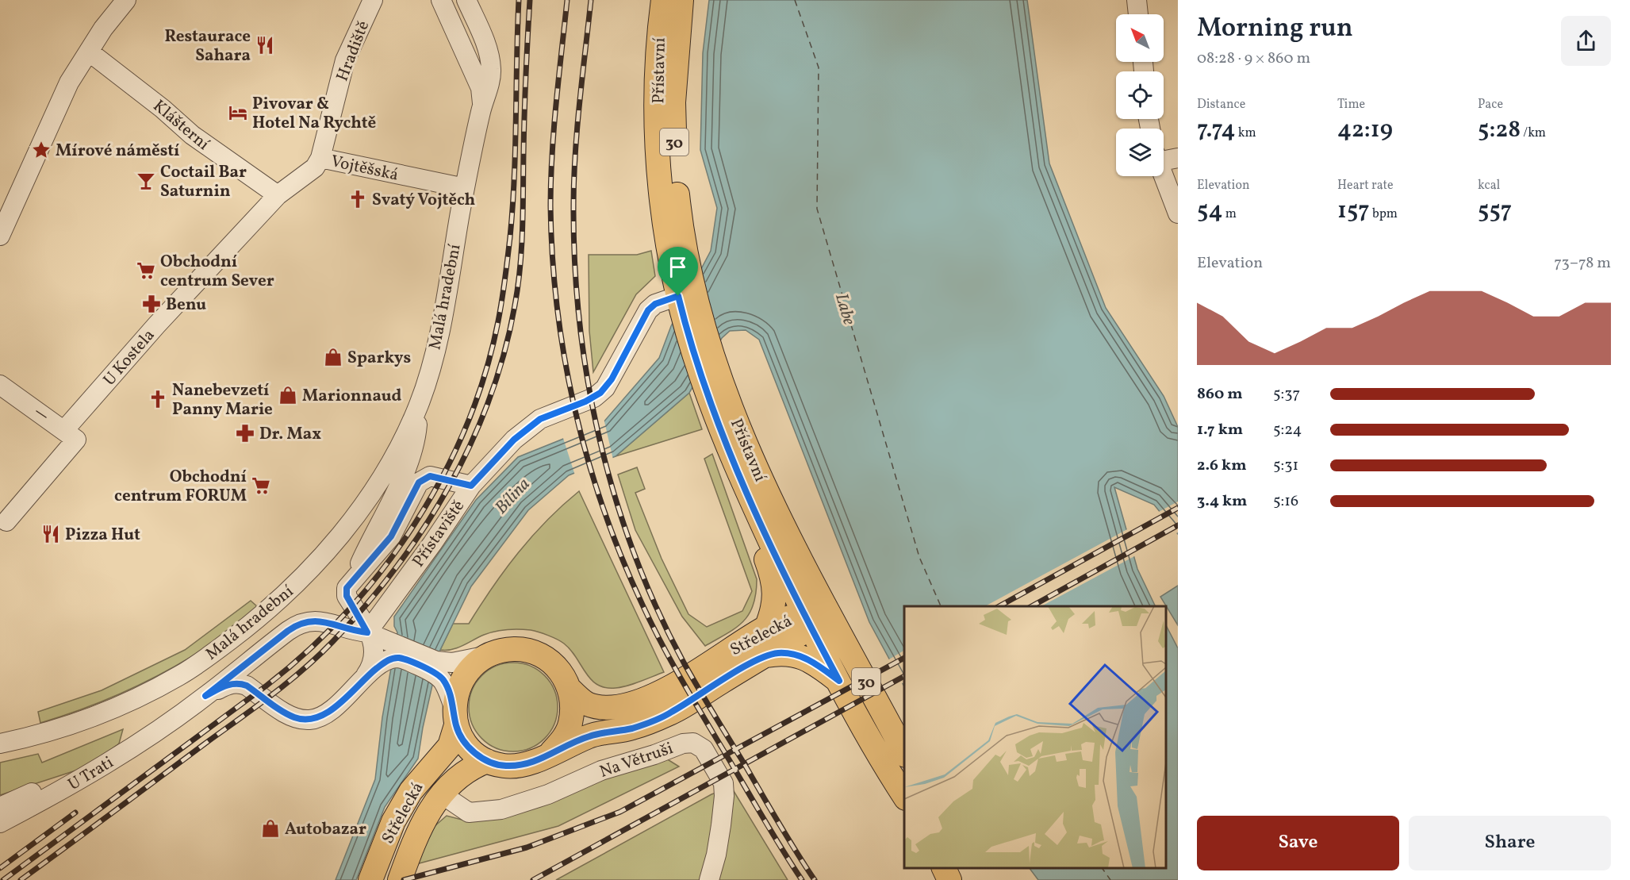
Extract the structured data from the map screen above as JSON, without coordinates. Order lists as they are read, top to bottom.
{
  "streets": {
    "main road": ["Přístavní", "30", "Střelecká"],
    "street": [
      "Hradiště",
      "Klášterní",
      "Vojtěšská",
      "Malá hradební",
      "U Kostela",
      "Přístaviště",
      "Na Větruši",
      "U Trati"
    ]
  },
  "crossings": [
    ["Hradiště", "Klášterní"],
    ["Hradiště", "Vojtěšská"],
    ["Hradiště", "U Kostela"],
    ["Přístavní", "30"],
    ["Přístavní", "Přístaviště"],
    ["Přístavní", "Střelecká"],
    ["Klášterní", "U Kostela"],
    ["30", "Střelecká"],
    ["Vojtěšská", "Malá hradební"],
    ["Malá hradební", "Přístaviště"],
    ["Malá hradební", "U Trati"],
    ["Střelecká", "Na Větruši"]
  ],
  "water": ["Labe", "Bílina"],
  "places": {
    "restaurant": ["Restaurace Sahara", "Pizza Hut"],
    "hotel": ["Pivovar & Hotel Na Rychtě"],
    "place": ["Mírové náměstí"],
    "bar": ["Coctail Bar Saturnin"],
    "church": ["Svatý Vojtěch", "Nanebevzetí Panny Marie"],
    "supermarket": ["Obchodní centrum Sever", "Obchodní centrum FORUM"],
    "pharmacy": ["Benu", "Dr. Max"],
    "shop": ["Sparkys", "Marionnaud", "Autobazar"]
  },
  "north": "top left",
  "page": {
    "heading": ["Morning run", "08:28 · 9 × 860 m"],
    "stats": [
      ["Distance", "7.74 km"],
      ["Time", "42:19"],
      ["Pace", "5:28 /km"],
      ["Elevation", "54 m"],
      ["Heart rate", "157 bpm"],
      ["kcal", "557"]
    ],
    "chart": ["Elevation", "73–78 m"],
    "list": [
      {
        "name": "860 m",
        "note": "5:37"
      },
      {
        "name": "1.7 km",
        "note": "5:24"
      },
      {
        "name": "2.6 km",
        "note": "5:31"
      },
      {
        "name": "3.4 km",
        "note": "5:16"
      }
    ],
    "buttons": ["Save", "Share"]
  }
}
